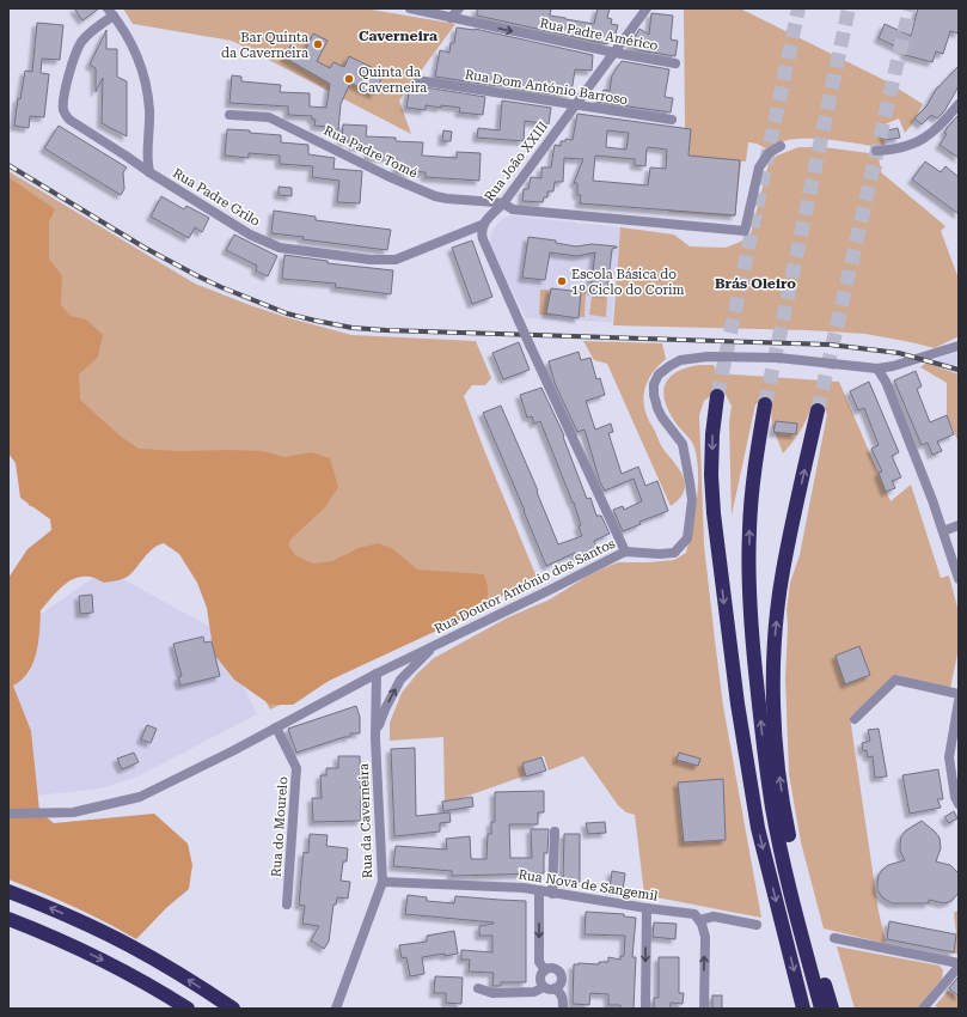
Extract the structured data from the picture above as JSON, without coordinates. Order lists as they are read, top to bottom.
{
  "streets": {
    "street": [
      "Rua Padre Américo",
      "Rua Dom António Barroso",
      "Rua Padre Tomé",
      "Rua João XXIII",
      "Rua Padre Grilo",
      "Rua Doutor António dos Santos",
      "Rua da Caverneira",
      "Rua do Mourelo",
      "Rua Nova de Sangemil"
    ]
  },
  "crossings": [
    ["Rua Padre Américo", "Rua João XXIII"],
    ["Rua Dom António Barroso", "Rua João XXIII"],
    ["Rua Padre Tomé", "Rua João XXIII"],
    ["Rua João XXIII", "Rua Padre Grilo"],
    ["Rua Doutor António dos Santos", "Rua da Caverneira"],
    ["Rua Doutor António dos Santos", "Rua do Mourelo"],
    ["Rua da Caverneira", "Rua Nova de Sangemil"]
  ],
  "one_way": ["Rua Padre Américo"],
  "districts": ["Caverneira", "Brás Oleiro"],
  "places": ["Bar Quinta da Caverneira", "Quinta da Caverneira", "Escola Básica do 1º Ciclo do Corim"]
}
